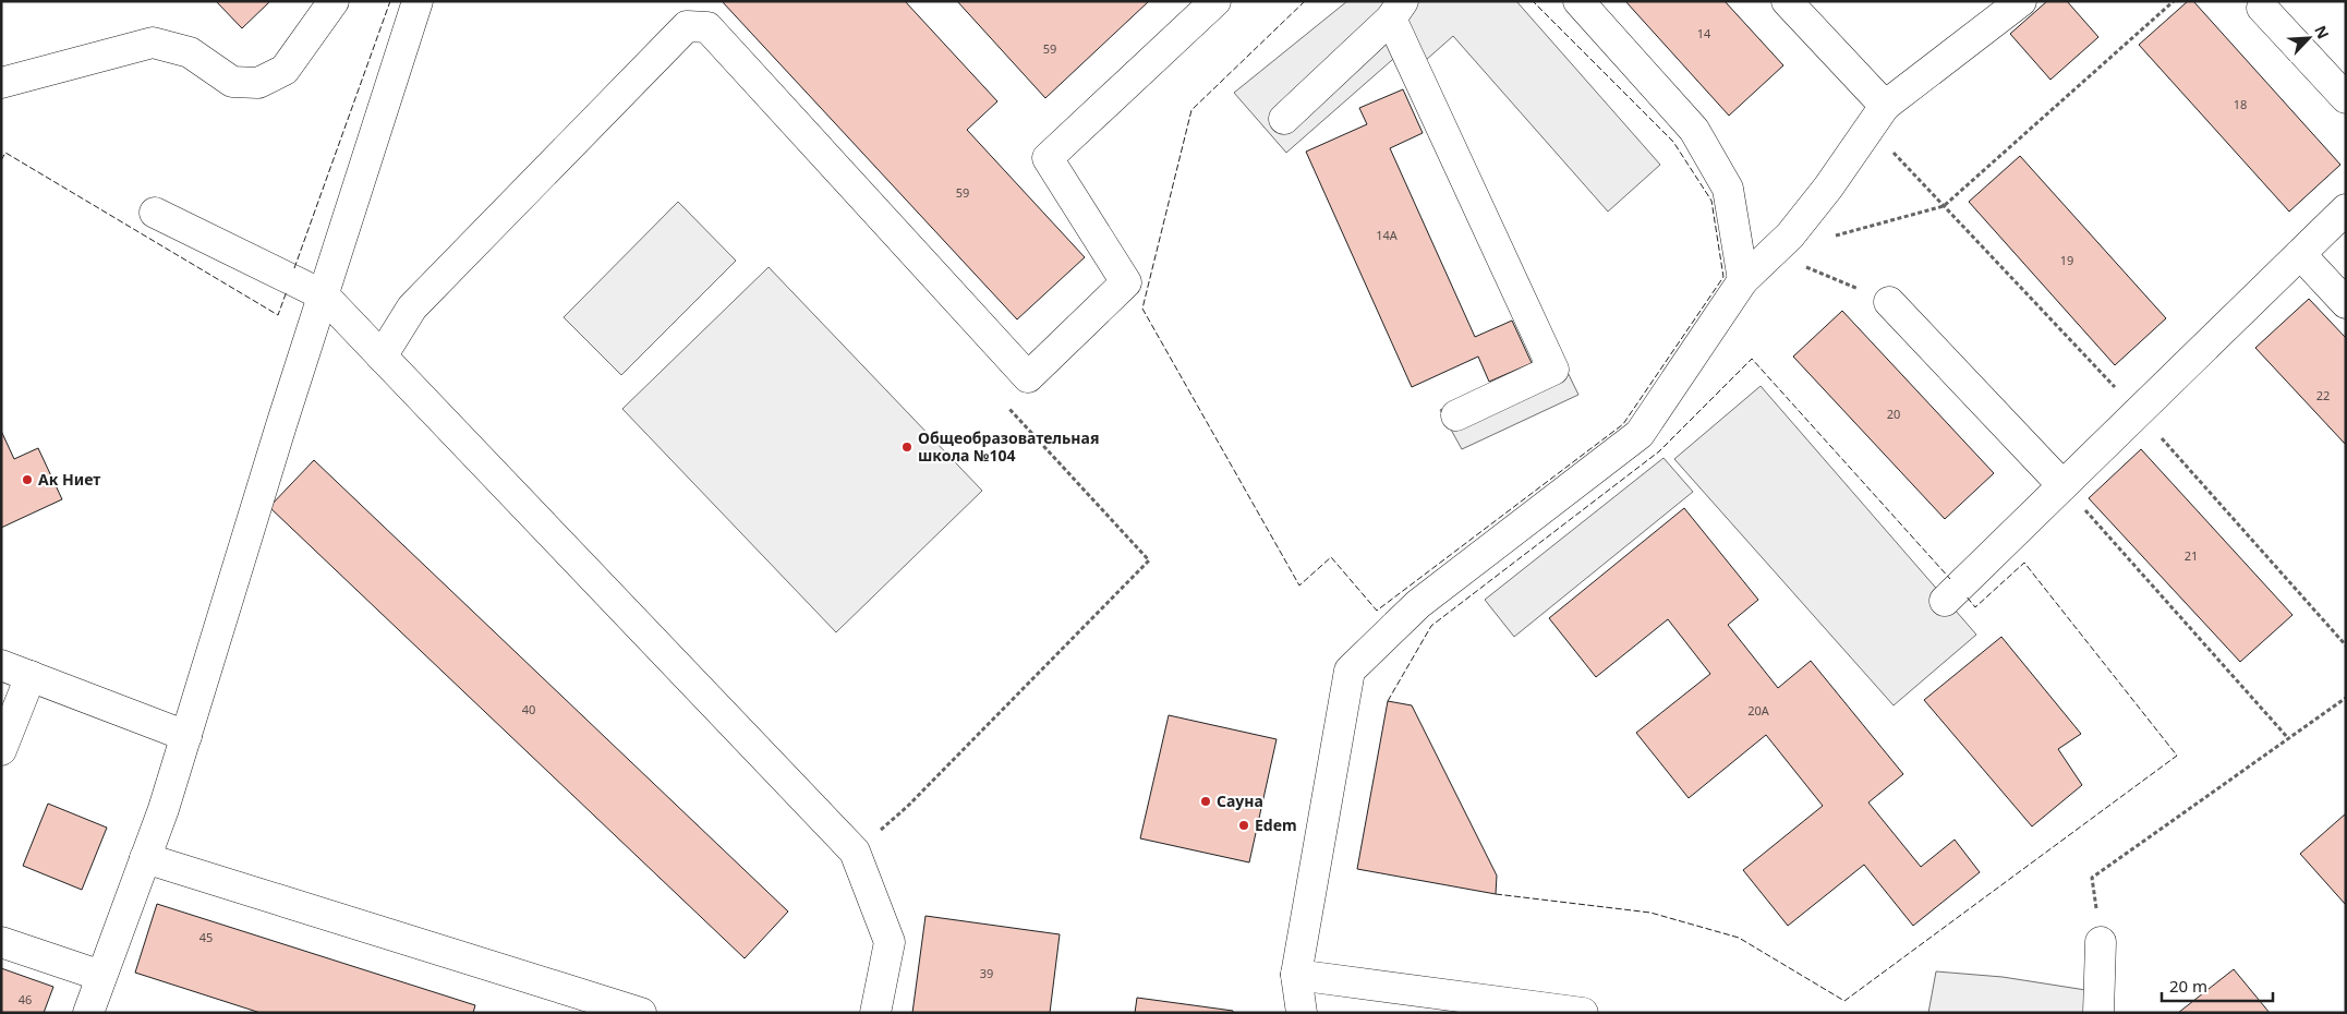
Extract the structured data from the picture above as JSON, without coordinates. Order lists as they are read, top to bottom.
{
  "places": [
    "Общеобразовательная школа №104",
    "Ак Ниет",
    "Сауна",
    "Edem"
  ],
  "house_numbers": [
    "14",
    "59",
    "18",
    "59",
    "14А",
    "19",
    "22",
    "20",
    "21",
    "40",
    "20А",
    "45",
    "39",
    "46"
  ],
  "scale_bar": "20 m",
  "north": "top right"
}
